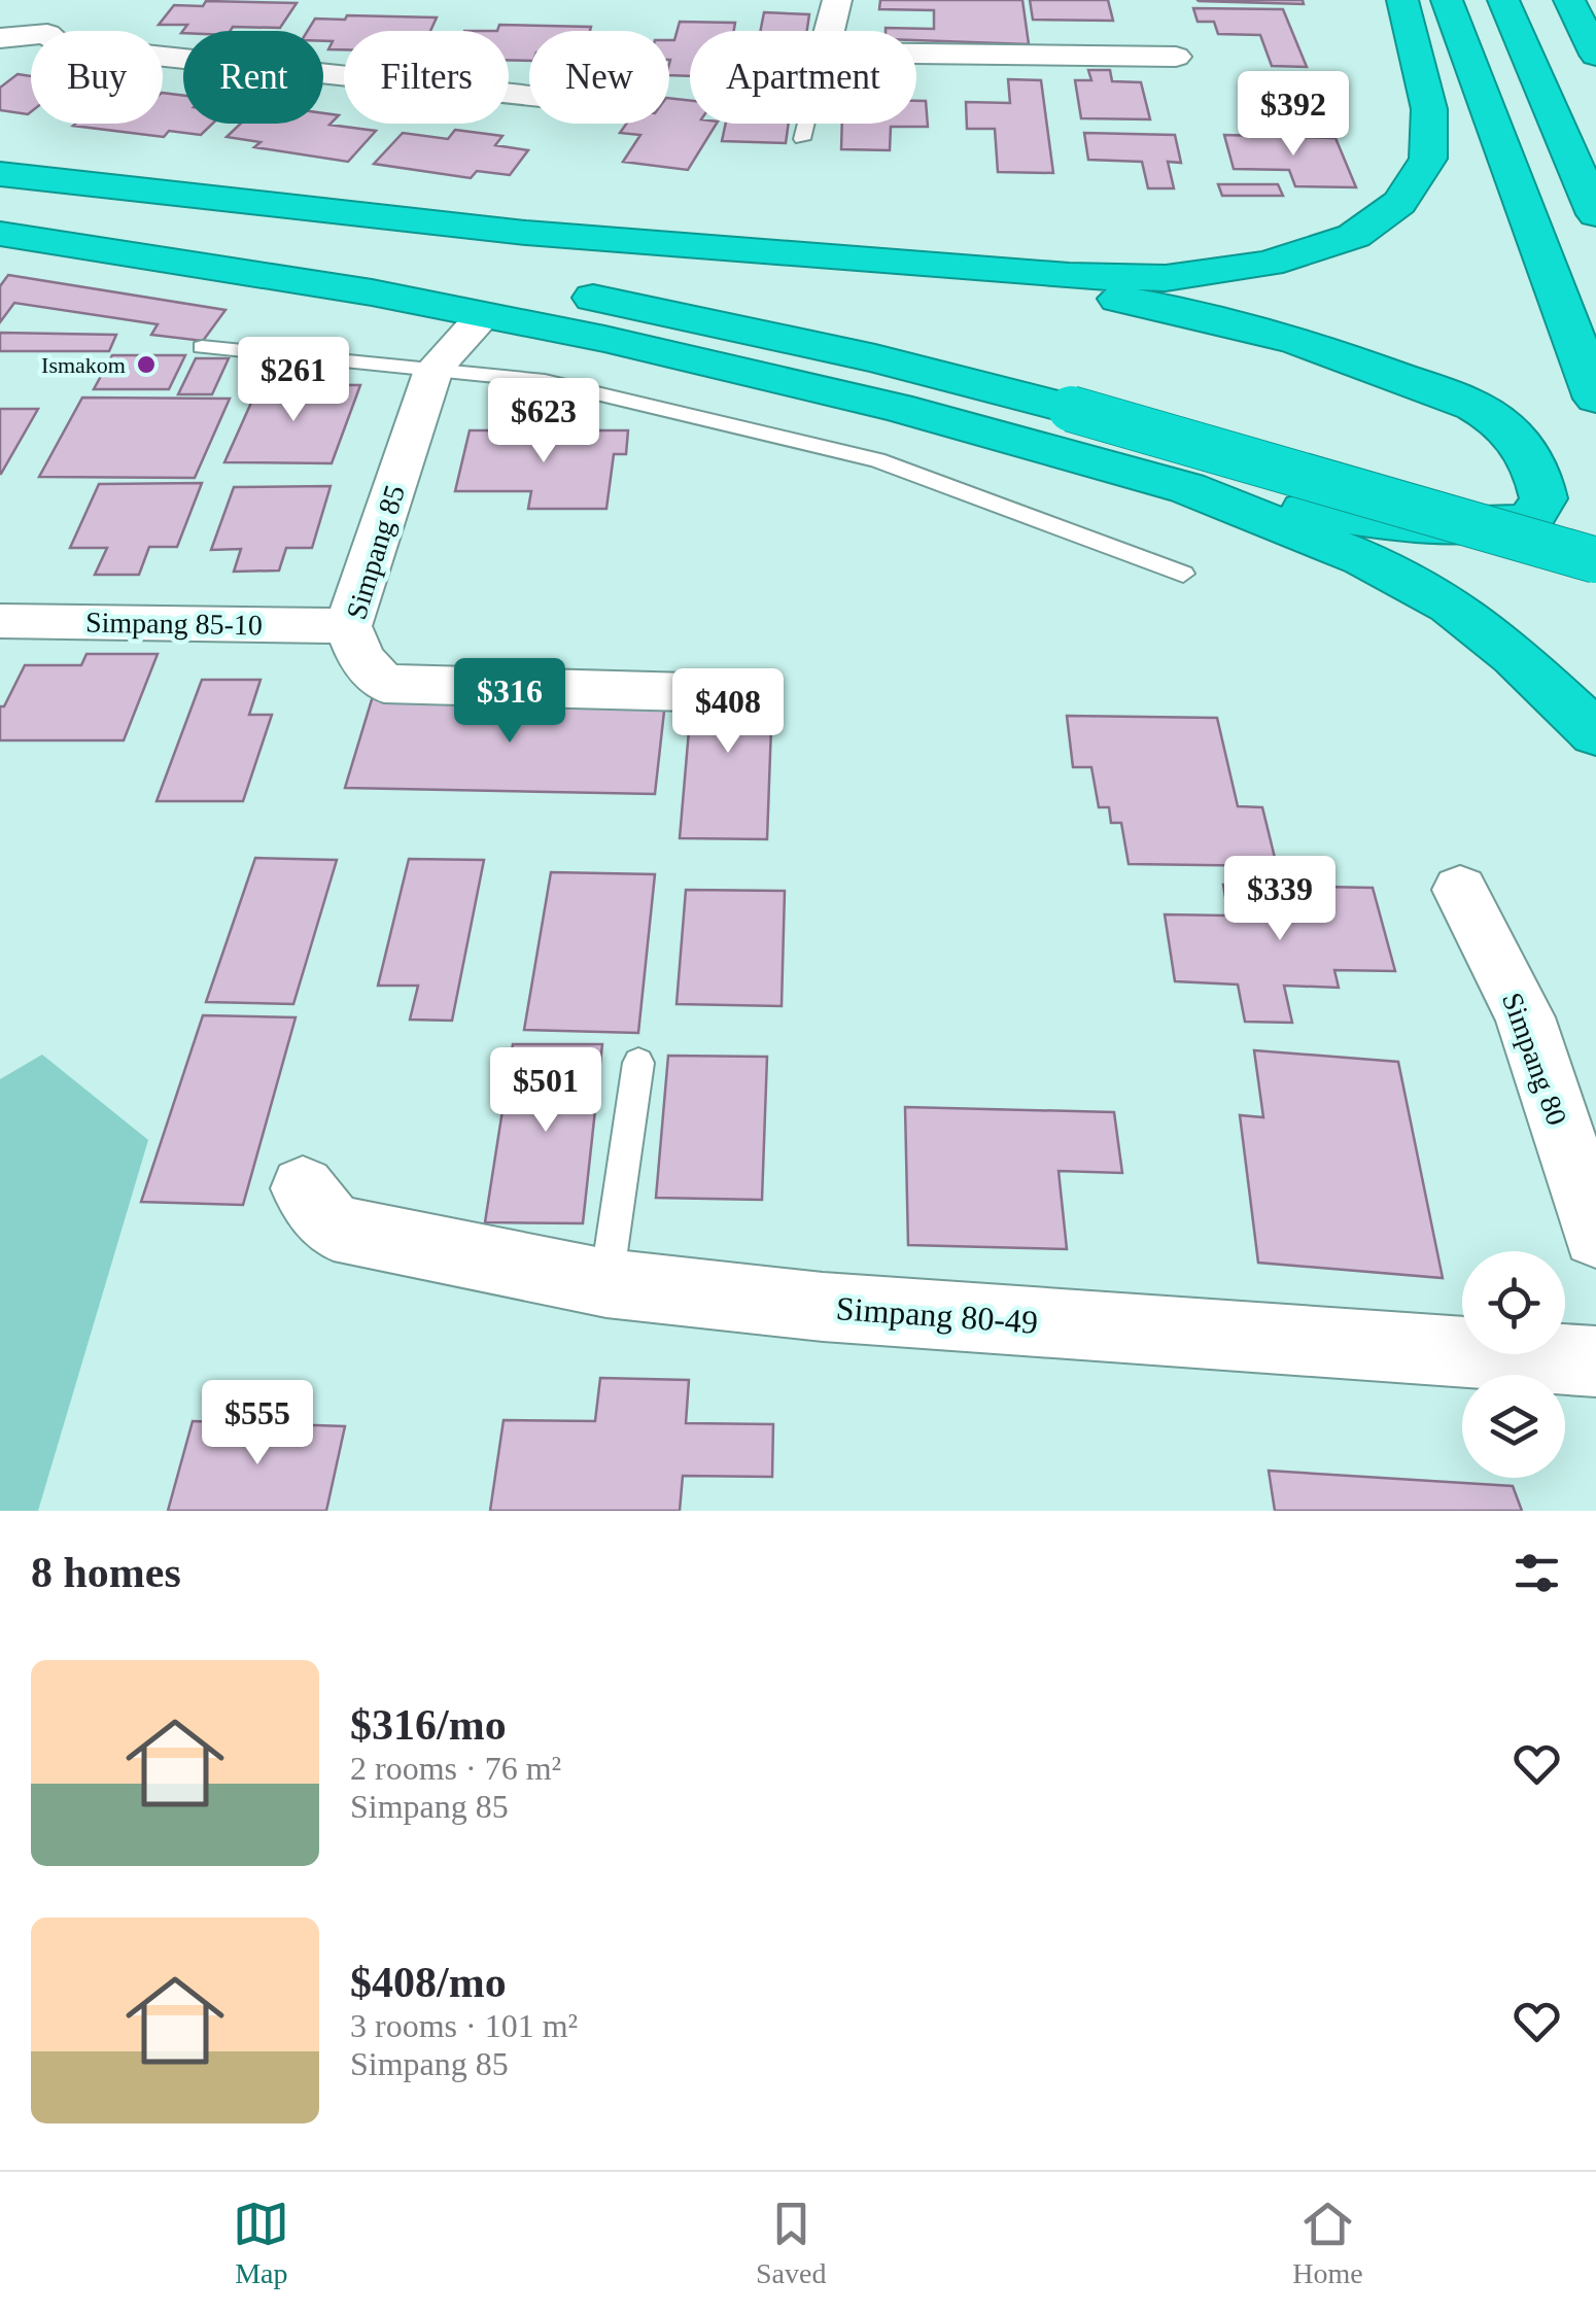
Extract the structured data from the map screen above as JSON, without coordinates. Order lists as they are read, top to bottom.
{
  "streets": {
    "street": [
      "Simpang 85",
      "Simpang 85-10",
      "Simpang 80",
      "Simpang 80-49"
    ]
  },
  "crossings": [
    ["Simpang 85", "Simpang 85-10"]
  ],
  "places": ["Ismakom"],
  "page": {
    "chip": [
      "Buy",
      "Rent",
      "Filters",
      "New",
      "Apartment"
    ],
    "price": [
      "$392",
      "$261",
      "$623",
      "$316",
      "$408",
      "$339",
      "$501",
      "$555"
    ],
    "heading": "8 homes",
    "list": [
      {
        "name": "$316/mo",
        "note": "2 rooms · 76 m² · Simpang 85"
      },
      {
        "name": "$408/mo",
        "note": "3 rooms · 101 m² · Simpang 85"
      }
    ],
    "tabs": ["Map", "Saved", "Home"]
  }
}
